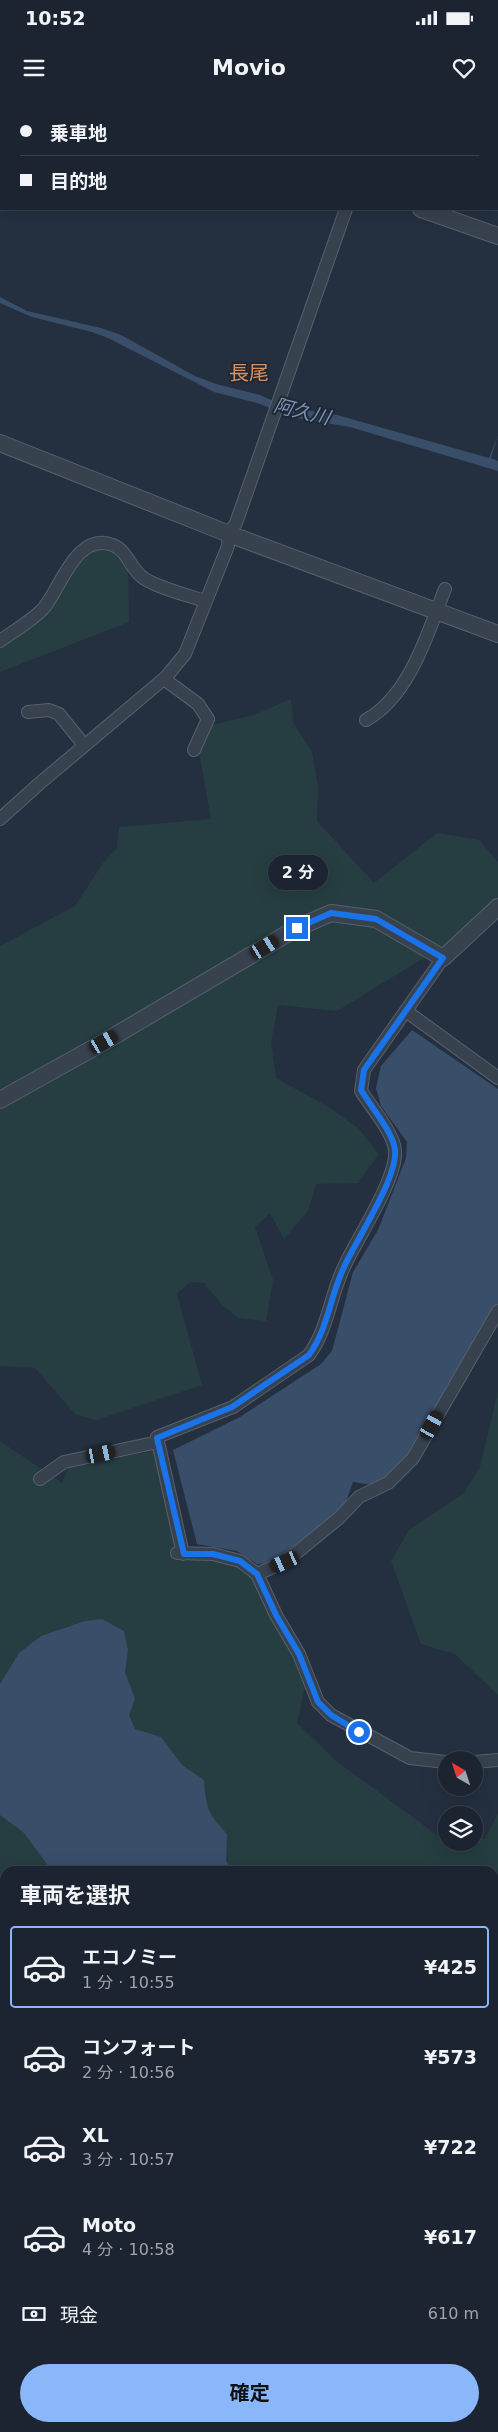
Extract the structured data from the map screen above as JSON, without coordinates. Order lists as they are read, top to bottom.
{
  "districts": ["長尾"],
  "water": ["阿久川"],
  "north": "top left",
  "page": {
    "status": "10:52",
    "header": "Movio",
    "banner": ["乗車地", "目的地"],
    "bubble": "2 分",
    "heading": "車両を選択",
    "list": [
      {
        "name": "エコノミー",
        "note": "1 分 · 10:55",
        "value": "¥425"
      },
      {
        "name": "コンフォート",
        "note": "2 分 · 10:56",
        "value": "¥573"
      },
      {
        "name": "XL",
        "note": "3 分 · 10:57",
        "value": "¥722"
      },
      {
        "name": "Moto",
        "note": "4 分 · 10:58",
        "value": "¥617"
      }
    ],
    "pay": ["現金", "610 m"],
    "buttons": "確定"
  }
}
